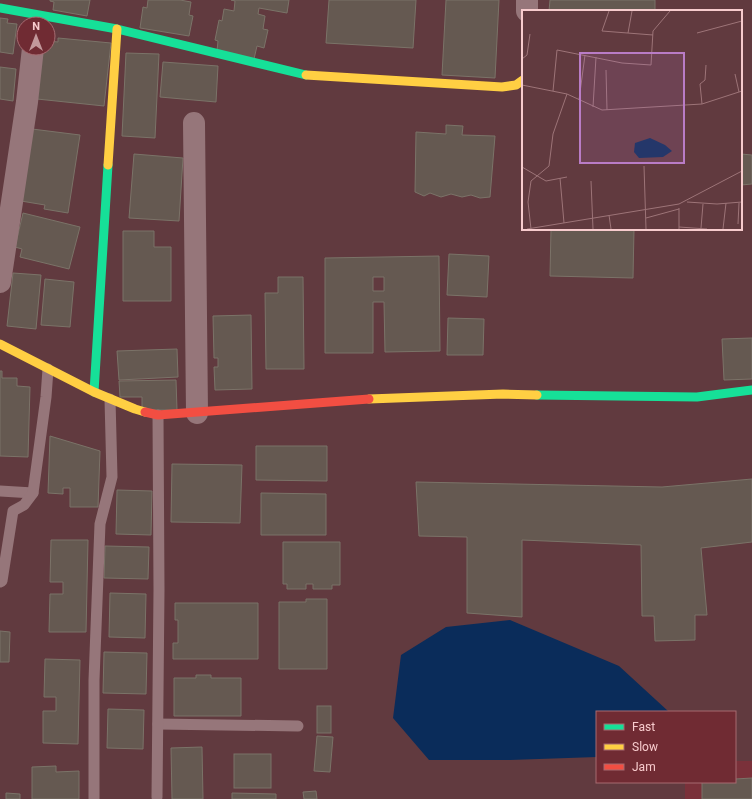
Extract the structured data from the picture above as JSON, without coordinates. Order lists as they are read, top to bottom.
{
  "legend": ["Fast", "Slow", "Jam"],
  "north": "top"
}
